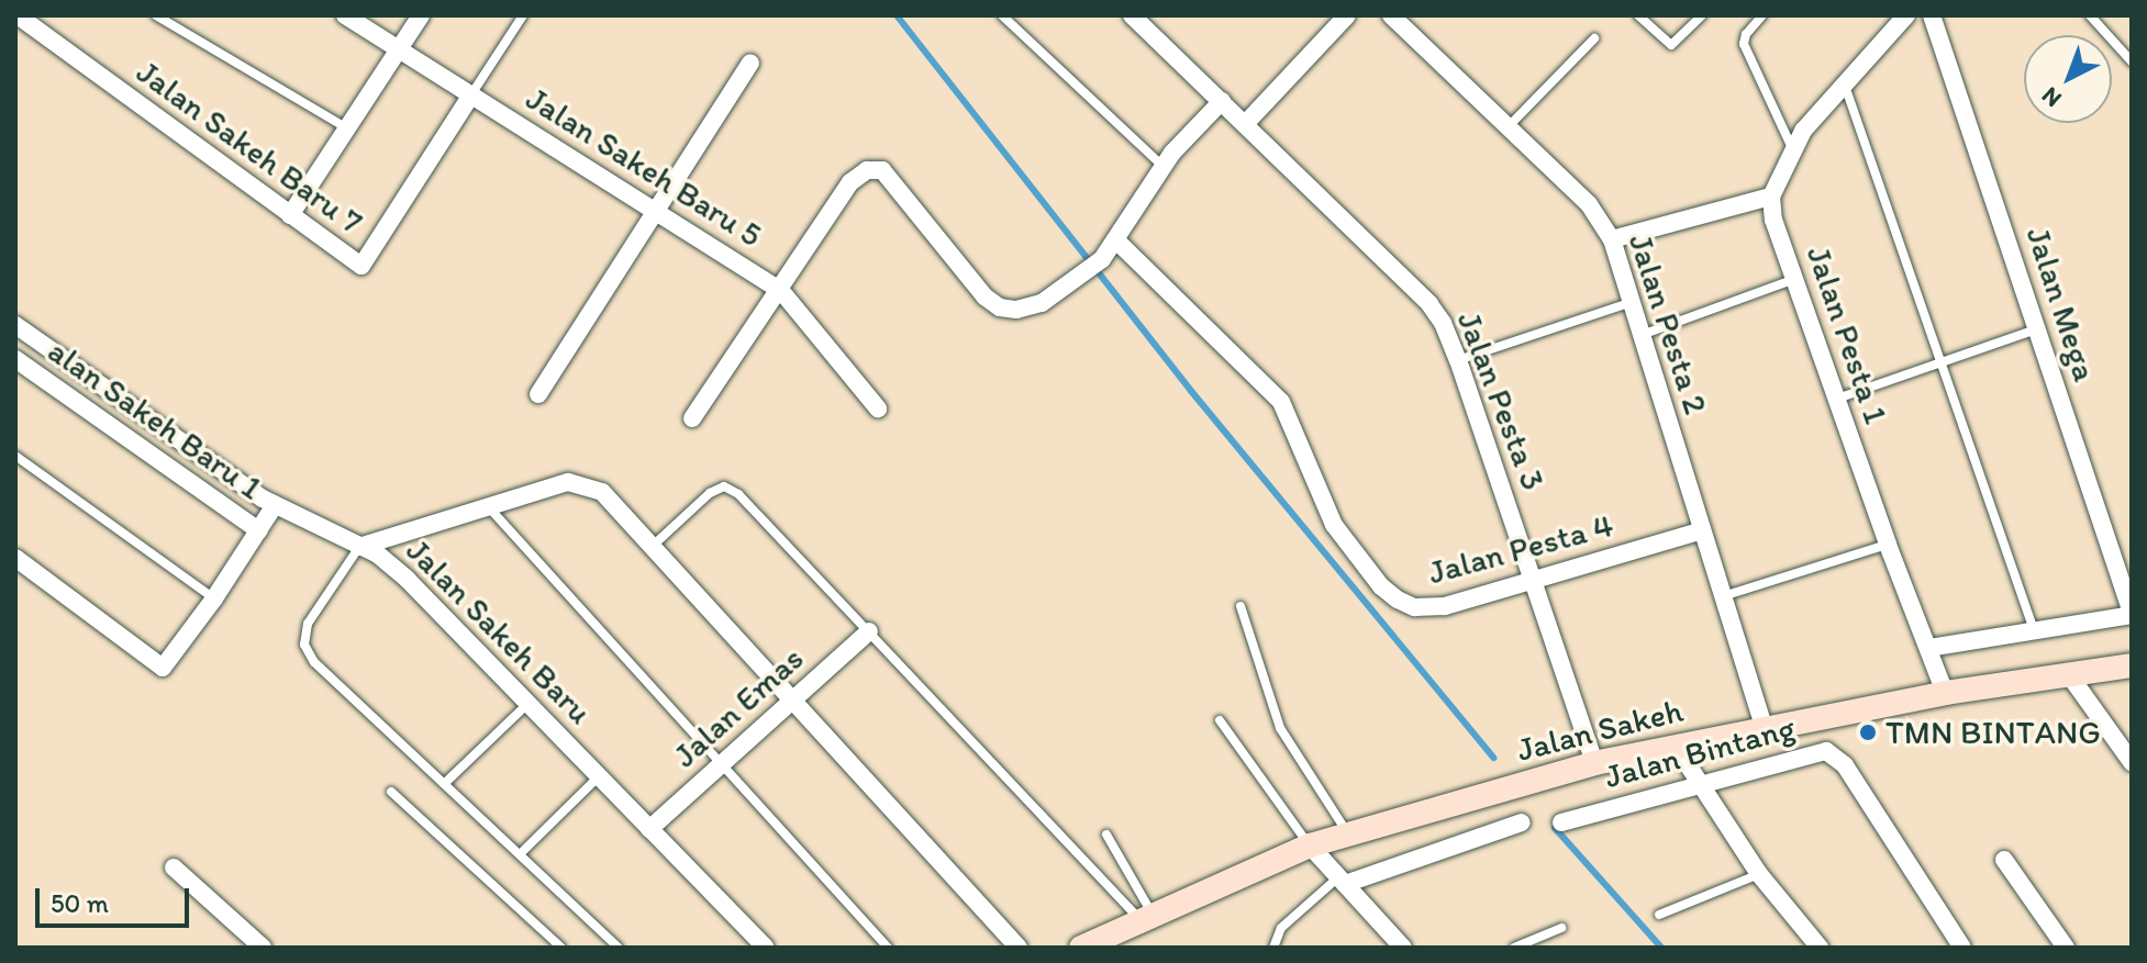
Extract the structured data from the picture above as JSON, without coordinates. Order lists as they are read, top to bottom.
{
  "streets": {
    "street": [
      "Jalan Sakeh Baru 7",
      "Jalan Sakeh Baru 5",
      "Jalan Mega",
      "Jalan Pesta 2",
      "Jalan Pesta 1",
      "Jalan Pesta 3",
      "alan Sakeh Baru 1",
      "Jalan Pesta 4",
      "Jalan Sakeh Baru",
      "Jalan Emas",
      "Jalan Sakeh",
      "Jalan Bintang"
    ]
  },
  "crossings": [
    ["Jalan Sakeh Baru 7", "Jalan Sakeh Baru 5"],
    ["Jalan Pesta 2", "Jalan Pesta 4"],
    ["Jalan Pesta 2", "Jalan Sakeh"],
    ["Jalan Pesta 1", "Jalan Sakeh"],
    ["Jalan Pesta 3", "Jalan Pesta 4"],
    ["Jalan Pesta 3", "Jalan Sakeh"],
    ["Jalan Sakeh Baru", "Jalan Emas"]
  ],
  "places": ["TMN BINTANG"],
  "scale_bar": "50 m",
  "north": "bottom left"
}
